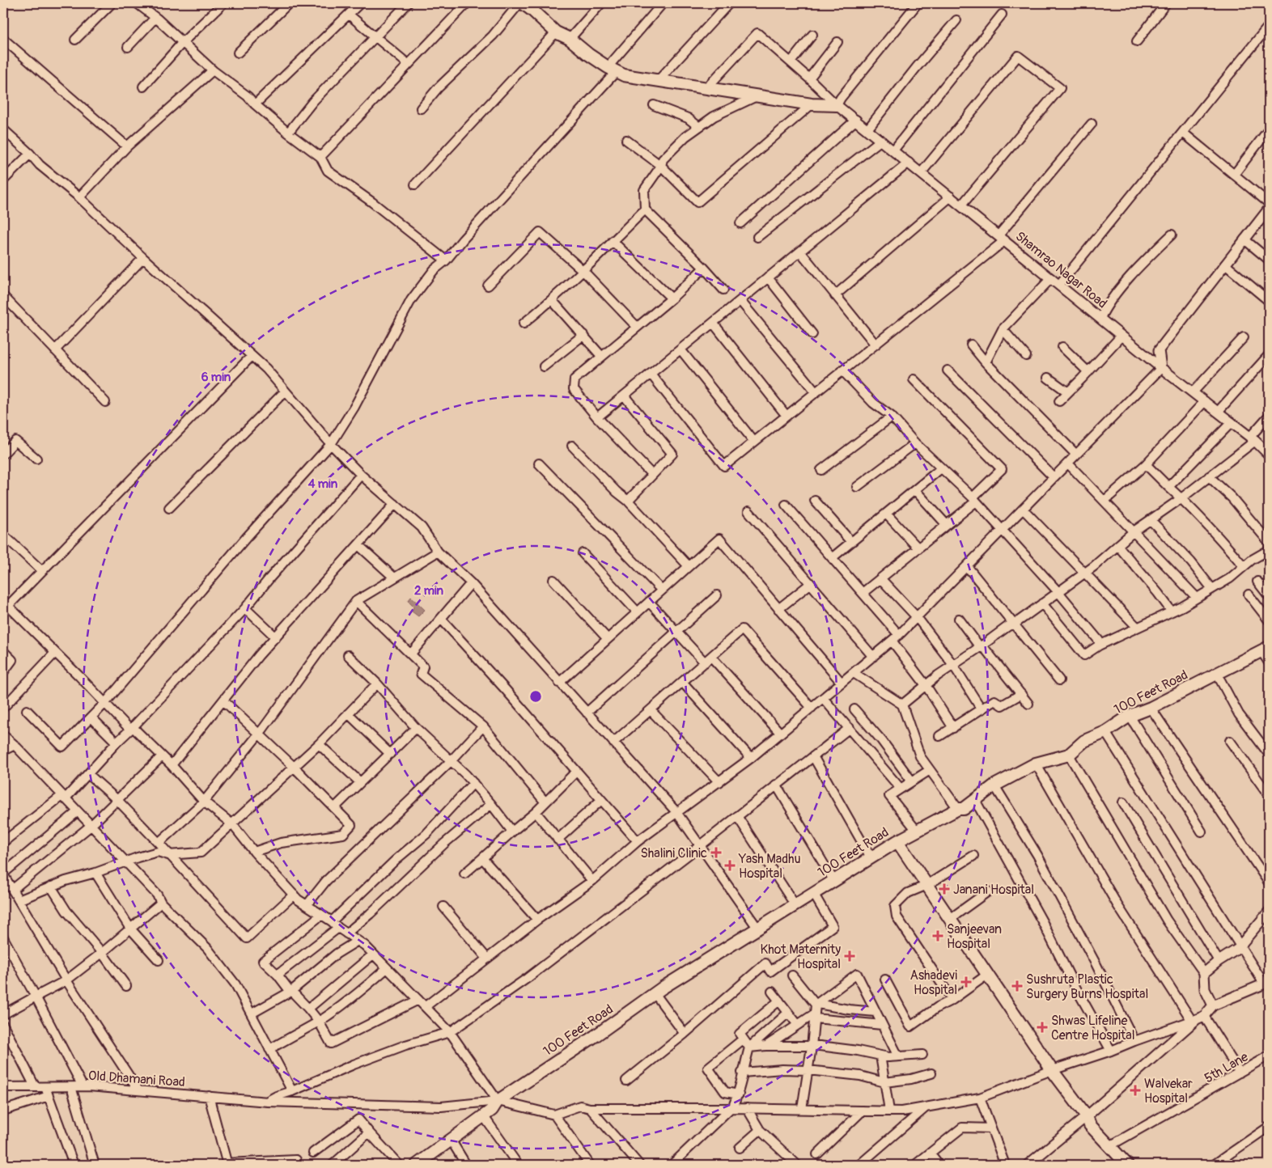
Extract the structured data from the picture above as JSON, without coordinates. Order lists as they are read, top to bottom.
{
  "streets": {
    "main road": ["100 Feet Road"],
    "street": ["Shamrao Nagar Road", "5th Lane", "Old Dhamani Road"]
  },
  "crossings": [
    ["100 Feet Road", "Old Dhamani Road"]
  ],
  "places": {
    "health": [
      "Shalini Clinic",
      "Yash Madhu Hospital",
      "Janani Hospital",
      "Sanjeevan Hospital",
      "Khot Maternity Hospital",
      "Ashadevi Hospital",
      "Sushruta Plastic Surgery Burns Hospital",
      "Shwas Lifeline Centre Hospital",
      "Walvekar Hospital"
    ]
  },
  "rings": ["6 min", "4 min", "2 min"]
}
